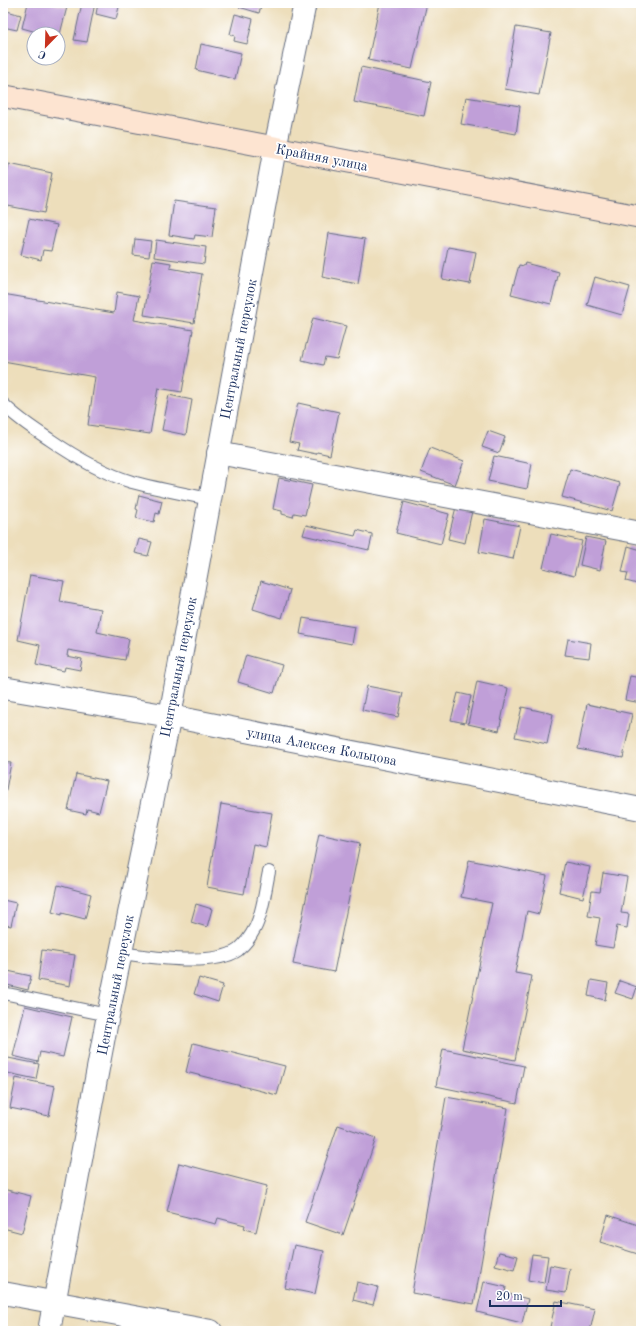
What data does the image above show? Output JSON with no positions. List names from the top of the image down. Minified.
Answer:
{"streets":{"main road":["Крайняя улица"],"street":["Центральный переулок","улица Алексея Кольцова"]},"crossings":[["Крайняя улица","Центральный переулок"],["Центральный переулок","улица Алексея Кольцова"]],"scale_bar":"20 m","north":"bottom left"}
